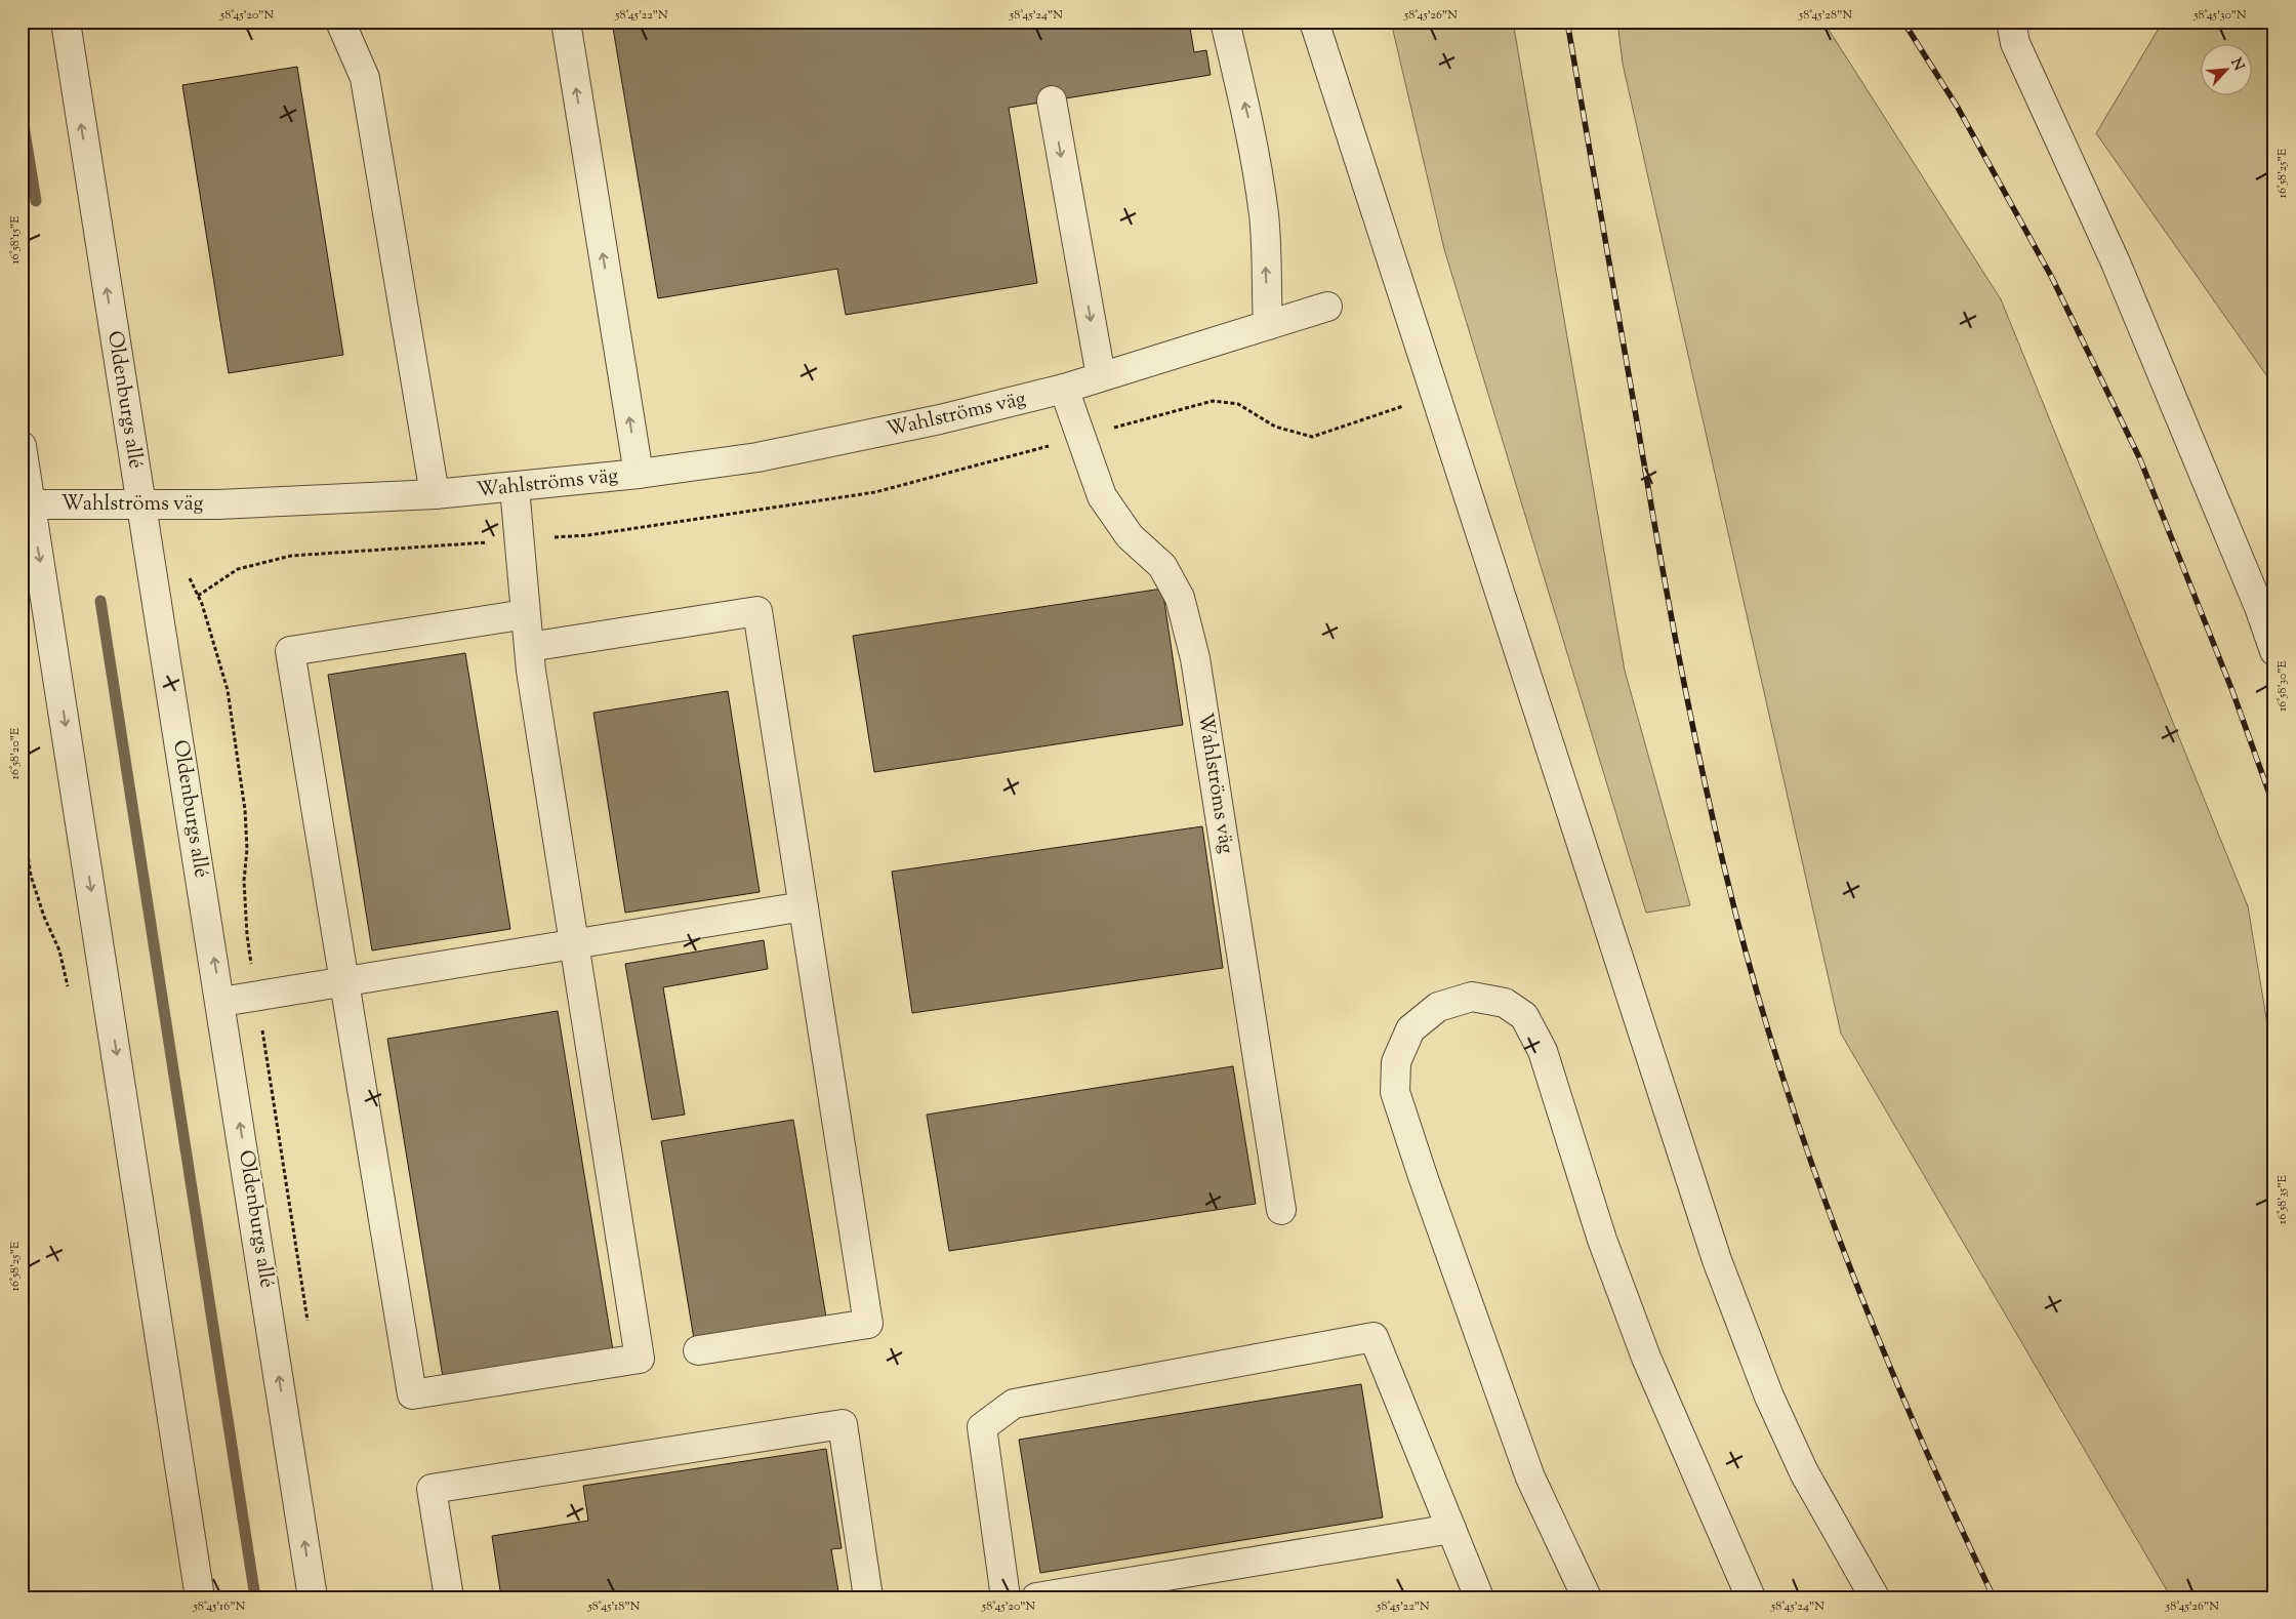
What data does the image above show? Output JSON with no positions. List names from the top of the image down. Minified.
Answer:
{"streets":{"street":["Oldenburgs allé","Wahlströms väg"]},"crossings":[["Oldenburgs allé","Wahlströms väg"]],"north":"top right","coordinates":["58°45'20\"N","58°45'22\"N","58°45'24\"N","58°45'26\"N","58°45'28\"N","58°45'30\"N","16°58'25\"E","16°58'15\"E","16°58'30\"E","16°58'20\"E","16°58'35\"E","58°45'16\"N","58°45'18\"N"]}
